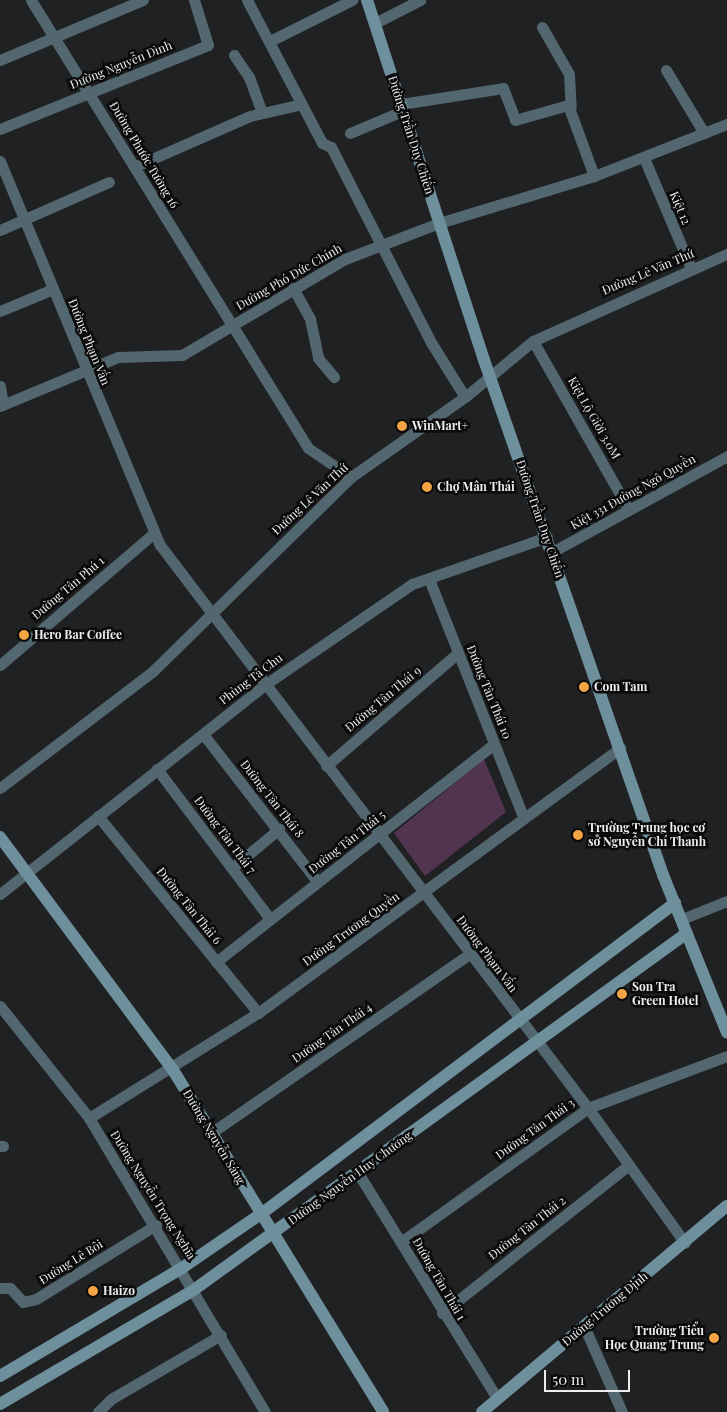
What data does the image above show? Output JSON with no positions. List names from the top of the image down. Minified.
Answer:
{"streets":{"street":["Đường Nguyễn Đình","Đường Trần Duy Chiến","Đường Phước Tường 16","Kiệt 12","Đường Lê Văn Thứ","Đường Phó Đức Chính","Đường Phạm Vấn","Kiệt Lộ Giời 3.0M","Kiệt 331 Đường Ngô Quyền","Đường Tân Phú 1","Phùng Tả Chu","Đường Tân Thái 10","Đường Tân Thái 9","Đường Tân Thái 8","Đường Tân Thái 7","Đường Tân Thái 5","Đường Tân Thái 6","Đường Trương Quyền","Đường Tân Thái 4","Đường Tân Thái 3","Đường Nguyễn Sáng","Đường Nguyễn Huy Chương","Đường Nguyễn Trọng Nghĩa","Đường Tân Thái 2","Đường Lê Bôi","Đường Tân Thái 1","Đường Trương Định"]},"crossings":[["Đường Nguyễn Đình","Đường Phước Tường 16"],["Đường Trần Duy Chiến","Đường Lê Văn Thứ"],["Đường Trần Duy Chiến","Đường Phó Đức Chính"],["Đường Trần Duy Chiến","Kiệt 331 Đường Ngô Quyền"],["Đường Trần Duy Chiến","Phùng Tả Chu"],["Đường Trần Duy Chiến","Đường Trương Quyền"],["Đường Trần Duy Chiến","Đường Nguyễn Huy Chương"],["Đường Phước Tường 16","Đường Lê Văn Thứ"],["Đường Phước Tường 16","Đường Phó Đức Chính"],["Kiệt 12","Đường Lê Văn Thứ"],["Kiệt 12","Đường Phó Đức Chính"],["Đường Lê Văn Thứ","Đường Phạm Vấn"],["Đường Lê Văn Thứ","Kiệt Lộ Giời 3.0M"],["Đường Phó Đức Chính","Đường Phạm Vấn"],["Đường Phạm Vấn","Đường Tân Phú 1"],["Đường Phạm Vấn","Phùng Tả Chu"],["Đường Phạm Vấn","Đường Tân Thái 9"],["Đường Phạm Vấn","Đường Tân Thái 5"],["Đường Phạm Vấn","Đường Trương Quyền"],["Đường Phạm Vấn","Đường Tân Thái 4"],["Đường Phạm Vấn","Đường Tân Thái 3"],["Đường Phạm Vấn","Đường Nguyễn Huy Chương"],["Đường Phạm Vấn","Đường Tân Thái 2"],["Đường Phạm Vấn","Đường Trương Định"],["Kiệt Lộ Giời 3.0M","Kiệt 331 Đường Ngô Quyền"],["Phùng Tả Chu","Đường Tân Thái 10"],["Phùng Tả Chu","Đường Tân Thái 8"],["Phùng Tả Chu","Đường Tân Thái 7"],["Phùng Tả Chu","Đường Tân Thái 6"],["Phùng Tả Chu","Đường Nguyễn Sáng"],["Đường Tân Thái 10","Đường Tân Thái 9"],["Đường Tân Thái 10","Đường Tân Thái 5"],["Đường Tân Thái 10","Đường Trương Quyền"],["Đường Tân Thái 8","Đường Tân Thái 5"],["Đường Tân Thái 7","Đường Tân Thái 5"],["Đường Tân Thái 5","Đường Tân Thái 6"],["Đường Tân Thái 6","Đường Trương Quyền"],["Đường Trương Quyền","Đường Nguyễn Sáng"],["Đường Trương Quyền","Đường Nguyễn Trọng Nghĩa"],["Đường Tân Thái 4","Đường Nguyễn Sáng"],["Đường Tân Thái 3","Đường Tân Thái 1"],["Đường Nguyễn Sáng","Đường Nguyễn Huy Chương"],["Đường Nguyễn Huy Chương","Đường Nguyễn Trọng Nghĩa"],["Đường Nguyễn Huy Chương","Đường Tân Thái 1"],["Đường Nguyễn Trọng Nghĩa","Đường Lê Bôi"],["Đường Tân Thái 2","Đường Tân Thái 1"],["Đường Tân Thái 1","Đường Trương Định"]],"places":["WinMart+","Chợ Mân Thái","Hero Bar Coffee","Com Tam","Trường Trung học cơ sở Nguyễn Chí Thanh","Son Tra Green Hotel","Haizo","Trường Tiểu Học Quang Trung"],"scale_bar":"50 m"}
